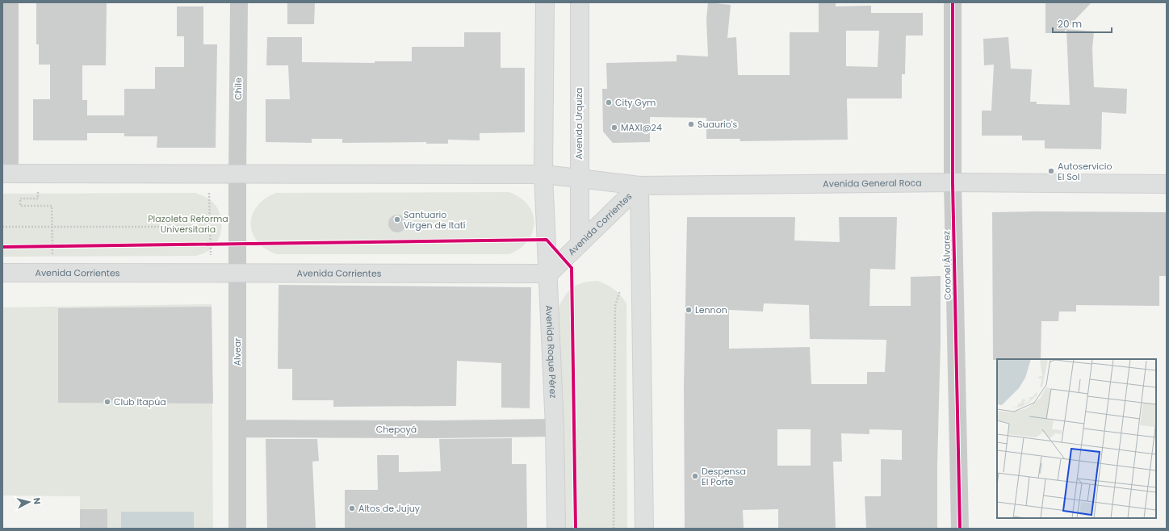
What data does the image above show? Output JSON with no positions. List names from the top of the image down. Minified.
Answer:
{"streets":{"main road":["Avenida Urquiza","Avenida General Roca","Avenida Corrientes","Avenida Roque Pérez"],"street":["Chile","Coronel Álvarez","Alvear","Chepoyá"]},"crossings":[["Chile","Alvear"],["Avenida Urquiza","Avenida General Roca"],["Avenida Urquiza","Avenida Corrientes"],["Avenida General Roca","Avenida Corrientes"],["Avenida General Roca","Coronel Álvarez"],["Avenida General Roca","Avenida Roque Pérez"],["Avenida Corrientes","Alvear"],["Avenida Corrientes","Avenida Roque Pérez"],["Alvear","Chepoyá"],["Avenida Roque Pérez","Chepoyá"]],"parks":["Plazoleta Reforma Universitaria"],"places":["City Gym","Suaurio's","MAXI@24","Autoservicio El Sol","Santuario Virgen de Itatí","Lennon","Club Itapúa","Despensa El Porte","Altos de Jujuy"],"scale_bar":"20 m","north":"right"}
